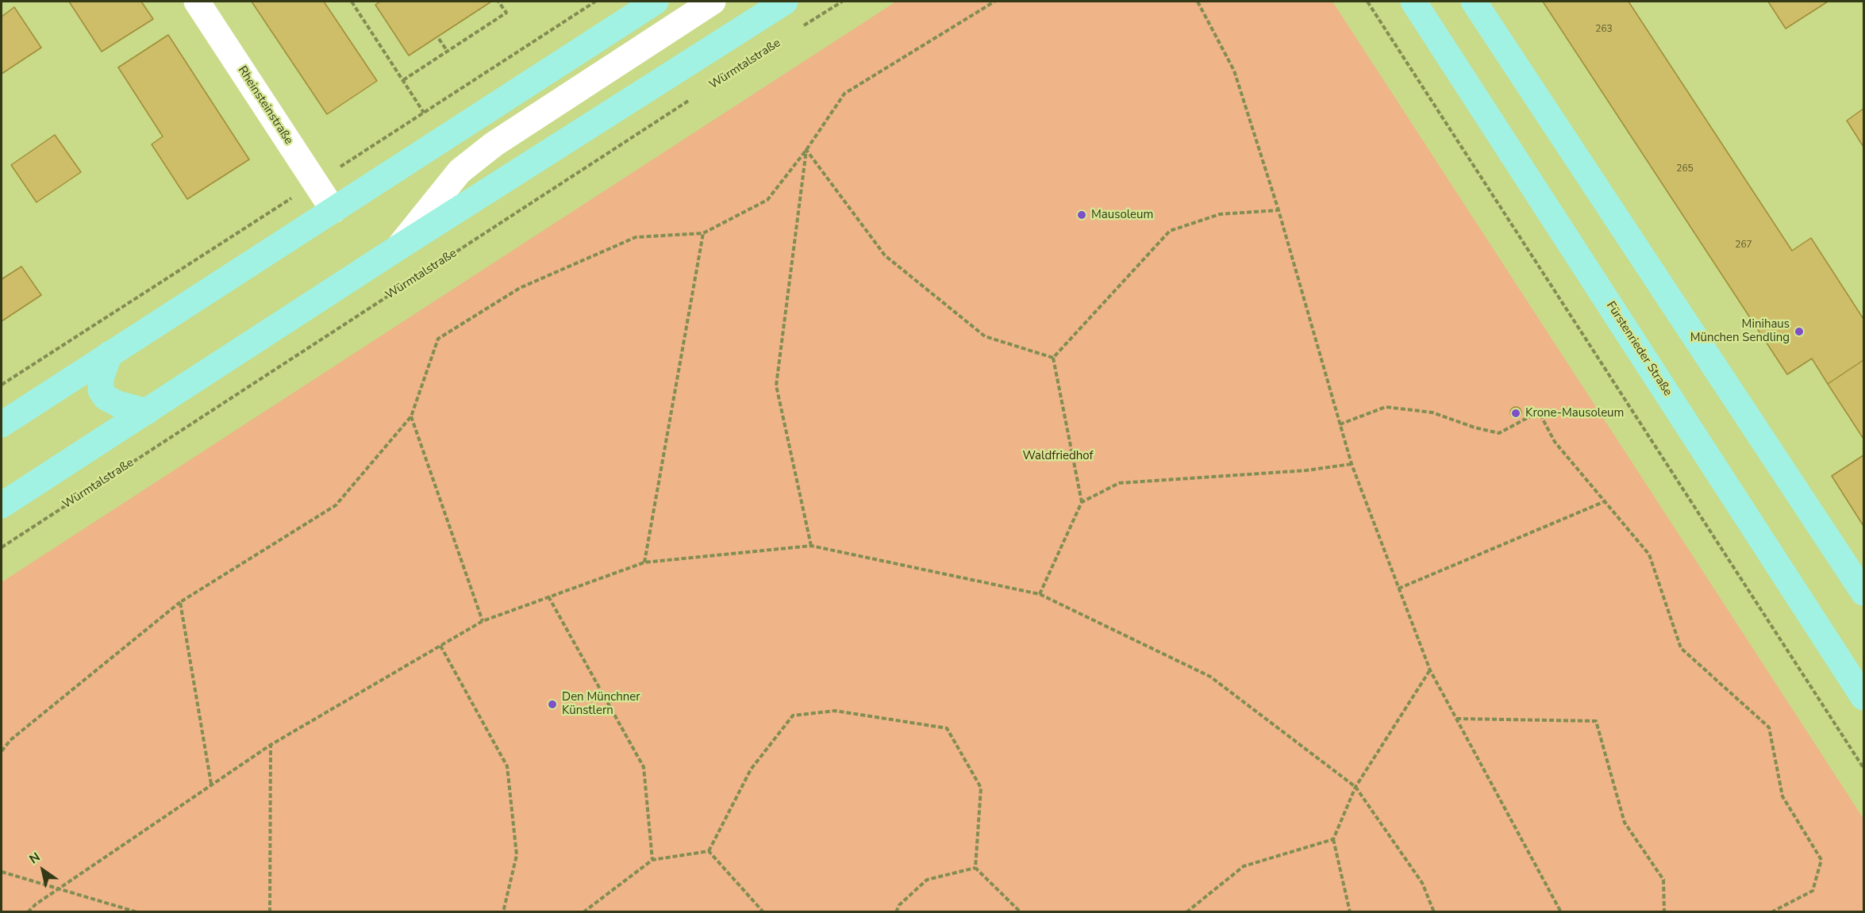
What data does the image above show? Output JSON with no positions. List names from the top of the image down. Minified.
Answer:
{"streets":{"main road":["Fürstenrieder Straße"],"street":["Rheinsteinstraße"],"path":["Würmtalstraße"]},"parks":["Waldfriedhof"],"places":["Mausoleum","Minihaus München Sendling","Krone-Mausoleum","Den Münchner Künstlern"],"house_numbers":["263","265","267"],"north":"top left"}
